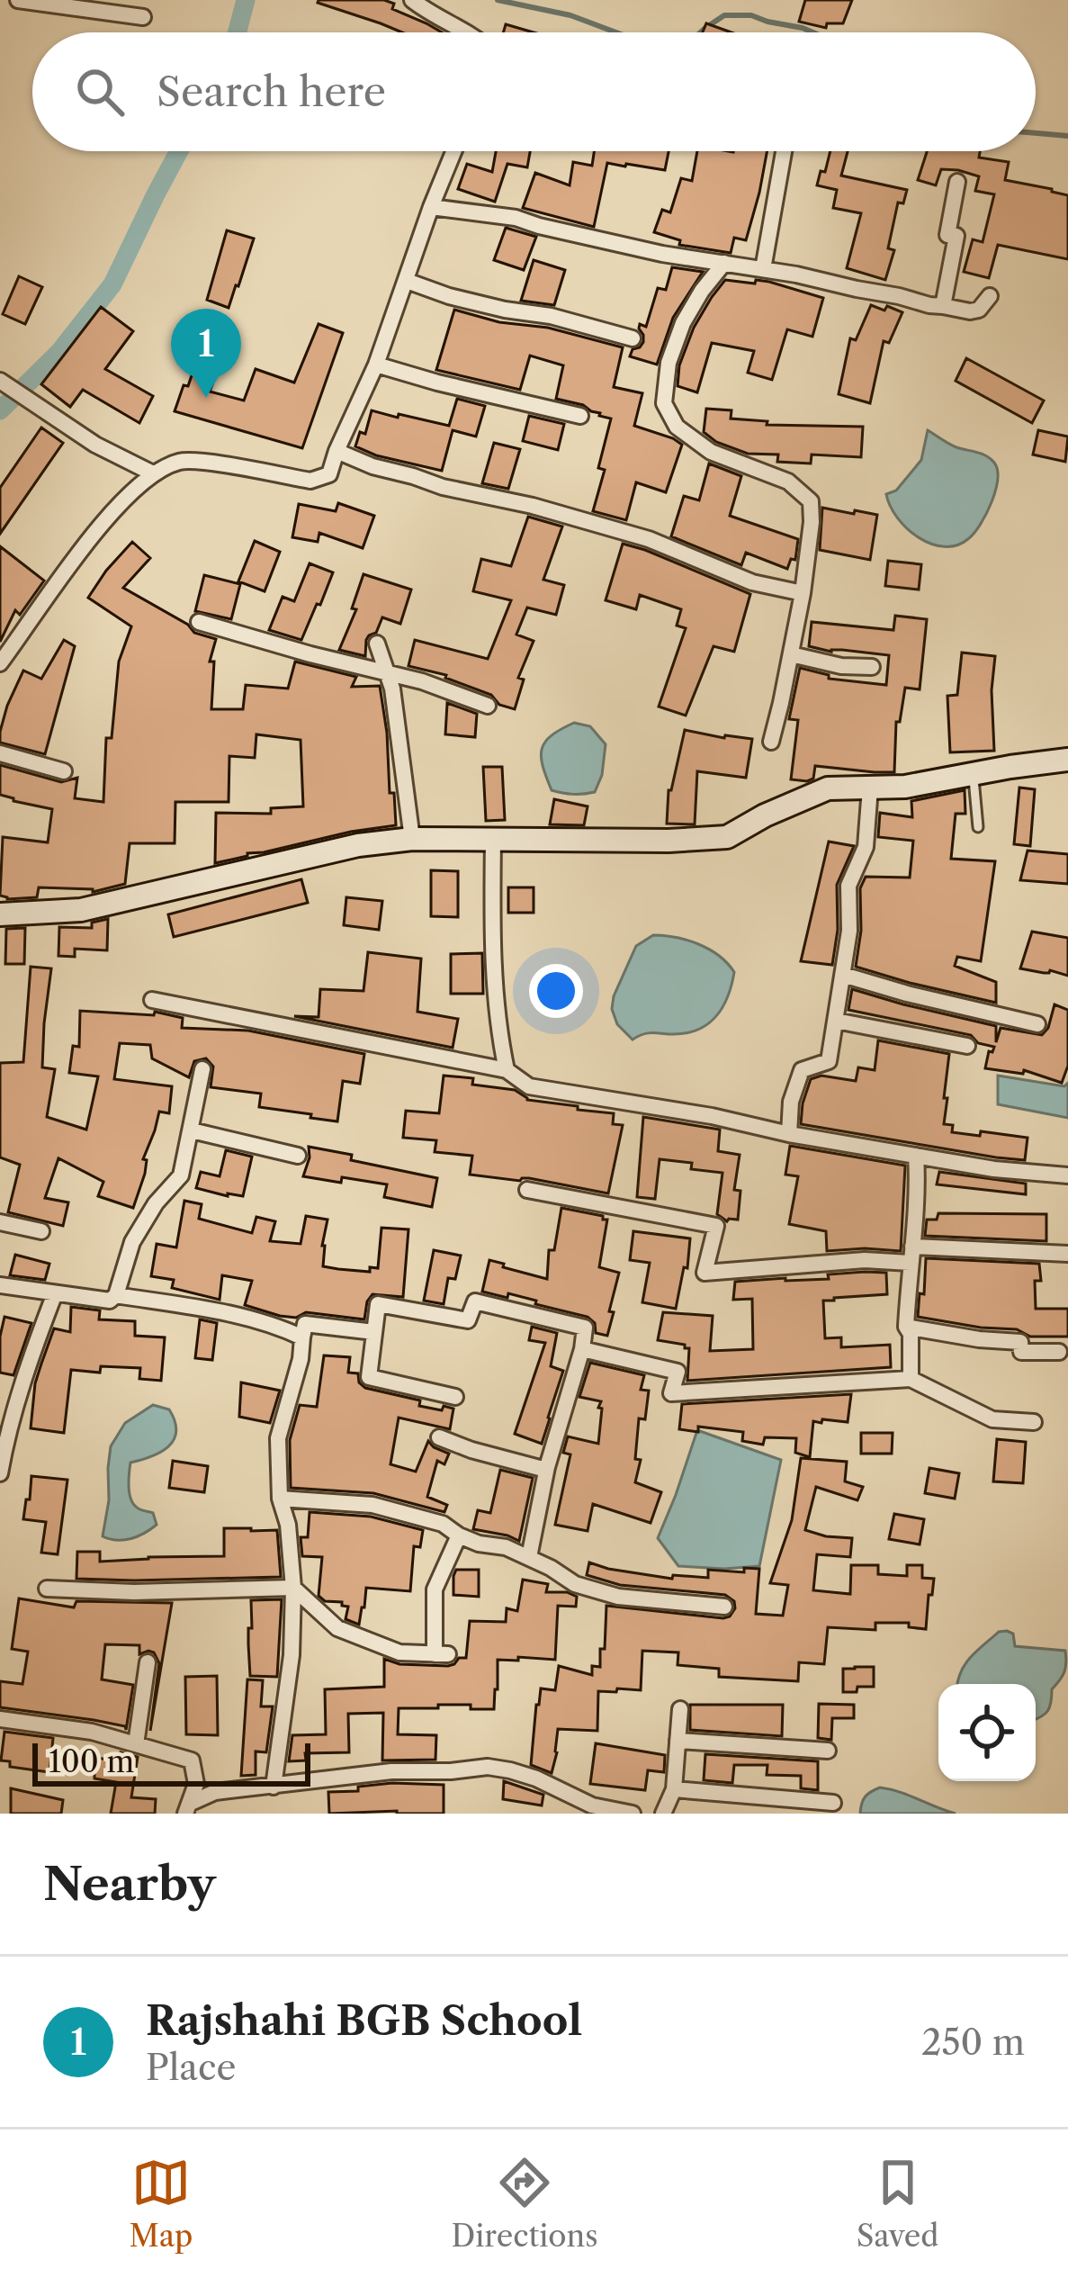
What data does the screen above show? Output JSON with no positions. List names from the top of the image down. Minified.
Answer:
{"scale_bar":"100 m","page":{"search":"Search here","pins":"1","scale":"100 m","heading":"Nearby","list":[{"mark":"1","name":"Rajshahi BGB School","note":"Place","value":"250 m"}],"nav":["Map","Directions","Saved"]}}
